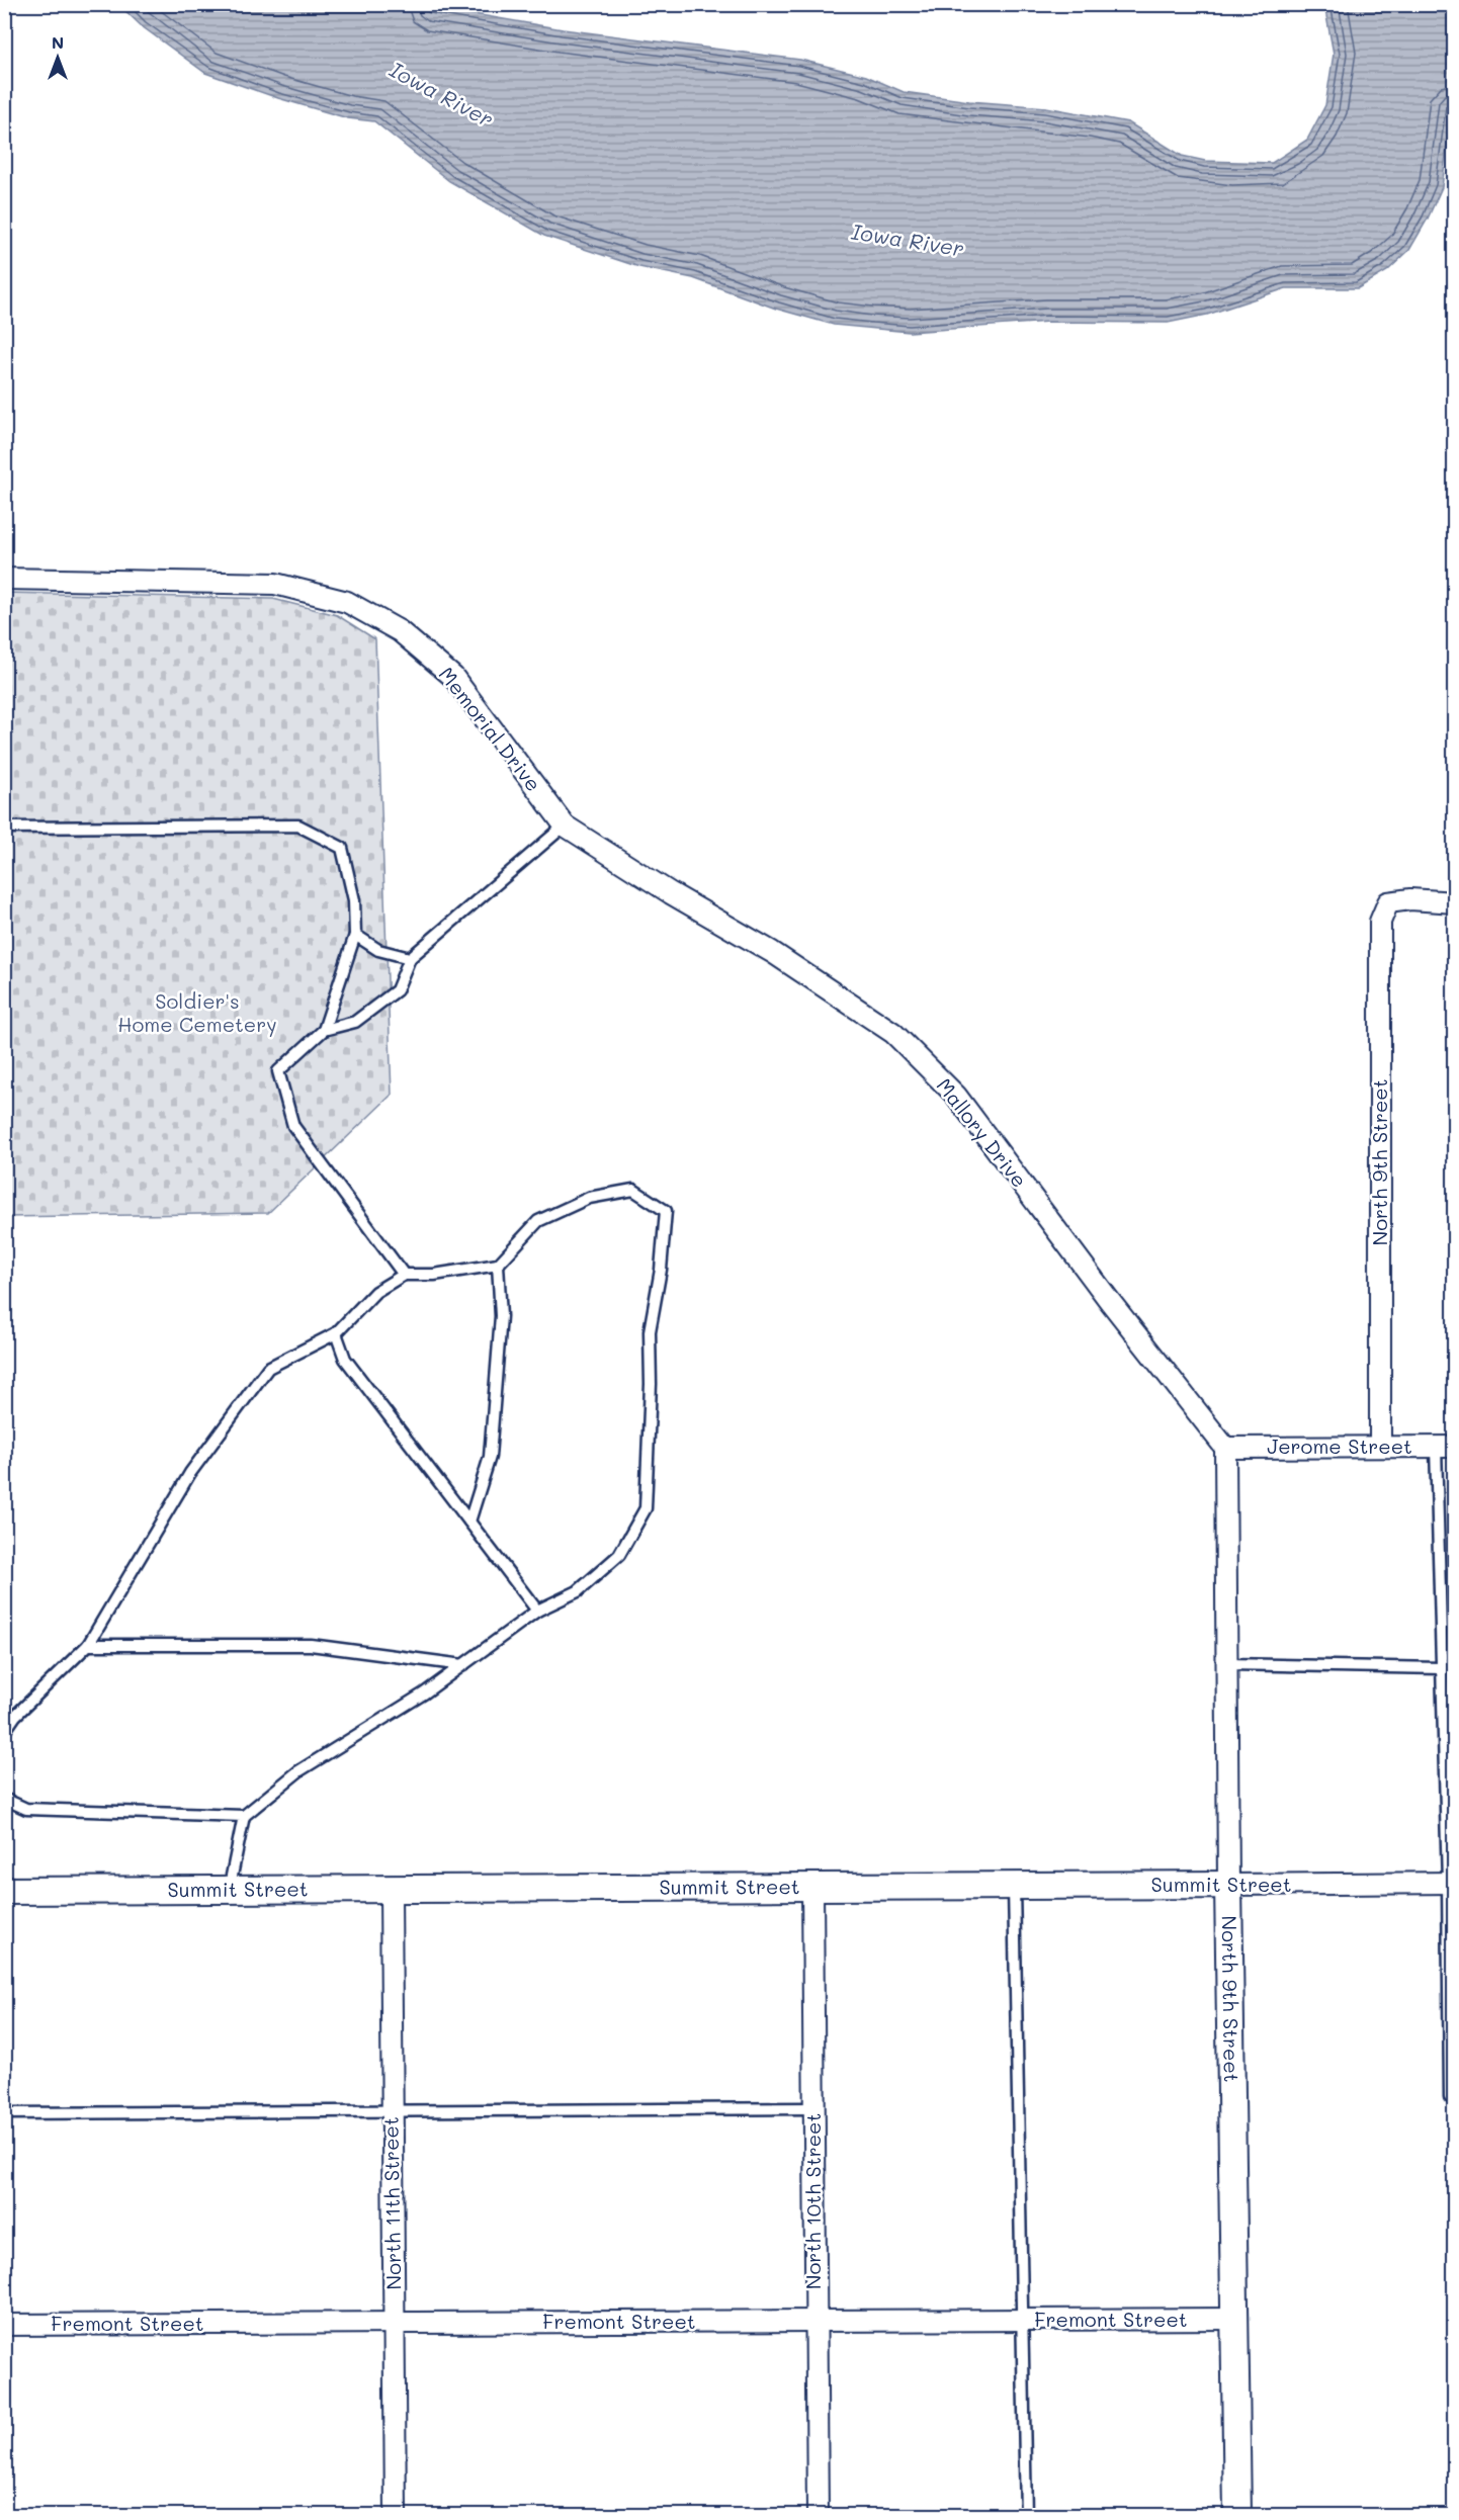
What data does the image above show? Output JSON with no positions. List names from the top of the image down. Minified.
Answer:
{"streets":{"street":["Memorial Drive","Mallory Drive","North 9th Street","Jerome Street","Summit Street","North 10th Street","North 11th Street","Fremont Street"]},"crossings":[["Memorial Drive","Mallory Drive"],["Mallory Drive","North 9th Street"],["Mallory Drive","Jerome Street"],["North 9th Street","Jerome Street"],["North 9th Street","Summit Street"],["North 9th Street","Fremont Street"],["Summit Street","North 10th Street"],["Summit Street","North 11th Street"],["North 10th Street","Fremont Street"],["North 11th Street","Fremont Street"]],"water":["Iowa River"],"parks":["Soldier's Home Cemetery"],"north":"top"}
